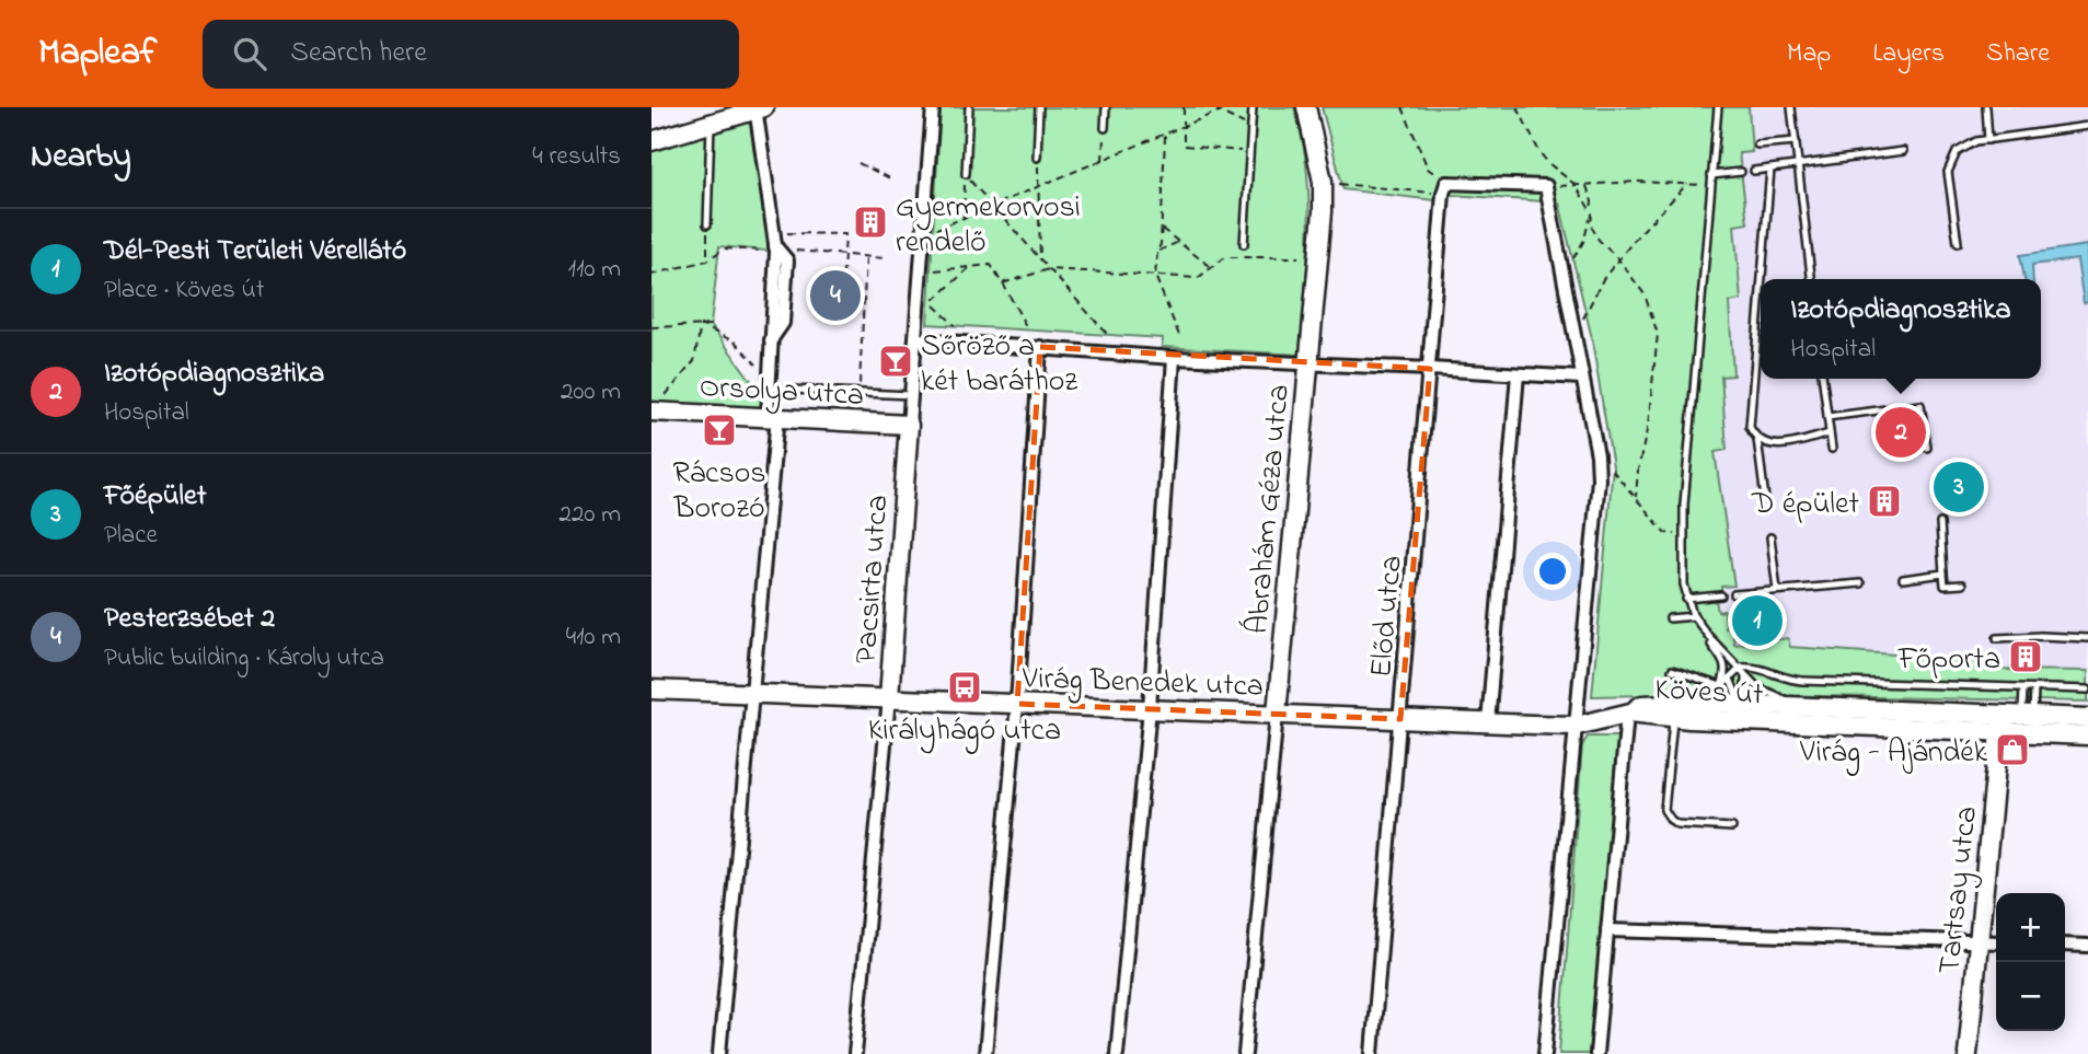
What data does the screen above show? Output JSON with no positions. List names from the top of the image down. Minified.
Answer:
{"streets":{"street":["Orsolya utca","Ábrahám Géza utca","Pacsirta utca","Előd utca","Virág Benedek utca","Köves út","Tartsay utca"]},"crossings":[["Orsolya utca","Pacsirta utca"],["Ábrahám Géza utca","Virág Benedek utca"],["Pacsirta utca","Virág Benedek utca"],["Előd utca","Virág Benedek utca"],["Virág Benedek utca","Köves út"],["Köves út","Tartsay utca"]],"places":{"building":["Gyermekorvosi rendelő","D épület","Főporta"],"bar":["Sőröző a két baráthoz","Rácsos Borozó"],"bus stop":["Királyhágó utca"],"shop":["Virág - Ajándék"]},"page":{"header":"Mapleaf","search":"Search here","nav":["Map","Layers","Share"],"heading":["Nearby","4 results"],"list":[{"mark":"1","name":"Dél-Pesti Területi Vérellátó","note":"Place · Köves út","value":"110 m"},{"mark":"2","name":"Izotópdiagnosztika","note":"Hospital","value":"200 m"},{"mark":"3","name":"Főépület","note":"Place","value":"220 m"},{"mark":"4","name":"Pesterzsébet 2","note":"Public building · Károly utca","value":"410 m"}],"pins":["4","2","3","1"],"popup":["Izotópdiagnosztika","Hospital"],"map_buttons":["+","−"]}}
